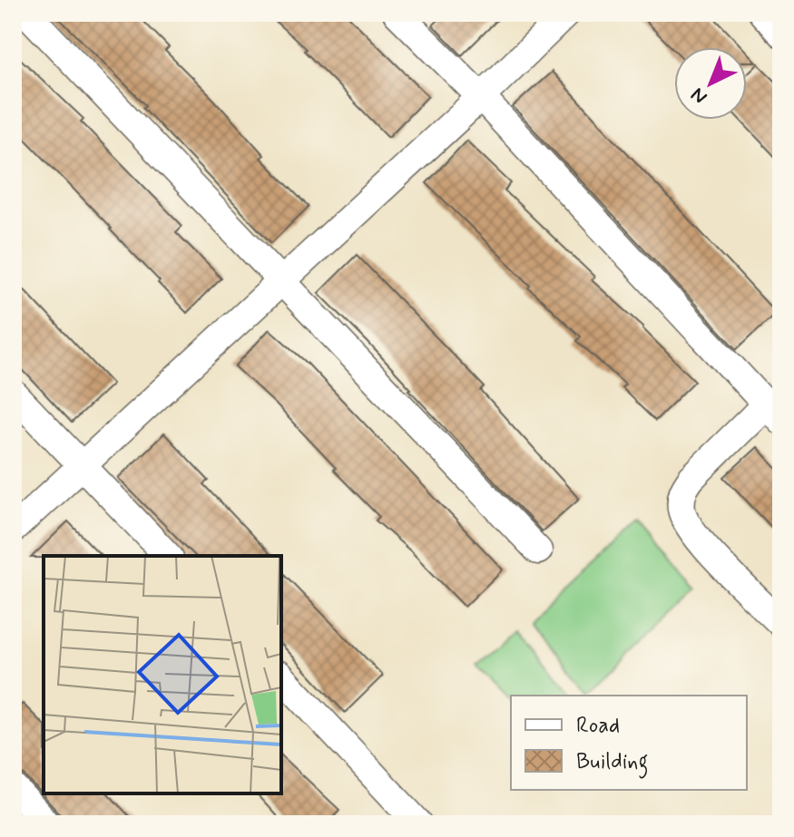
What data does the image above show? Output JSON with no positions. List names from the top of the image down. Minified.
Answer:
{"legend":["Road","Building"],"north":"bottom left"}
